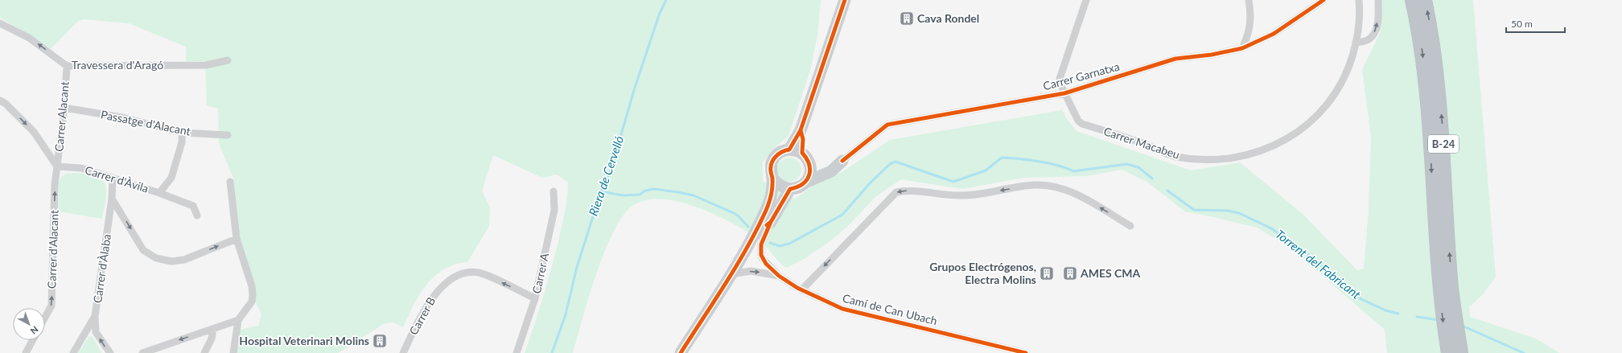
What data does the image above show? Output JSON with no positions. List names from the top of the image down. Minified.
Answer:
{"streets":{"highway":["B-24"],"street":["Travessera d'Aragó","Carrer Garnatxa","Carrer Alacant","Passatge d'Alacant","Carrer Macabeu","Carrer d'Àvila","Carrer d'Alacant","Carrer d'Àlaba","Carrer A","Camí de Can Ubach","Carrer B"]},"crossings":[["Travessera d'Aragó","Carrer Alacant"],["Carrer Garnatxa","Carrer Macabeu"],["Carrer Alacant","Passatge d'Alacant"],["Carrer Alacant","Carrer d'Àvila"],["Carrer Alacant","Carrer d'Alacant"],["Carrer d'Àvila","Carrer d'Alacant"],["Carrer d'Àvila","Carrer d'Àlaba"],["Carrer A","Carrer B"]],"one_way":["Carrer d'Alacant"],"water":["Riera de Cervelló","Torrent del Fabricant"],"places":{"building":["Cava Rondel","Grupos Electrógenos, Electra Molins","AMES CMA","Hospital Veterinari Molins"]},"scale_bar":"50 m","north":"bottom right"}
